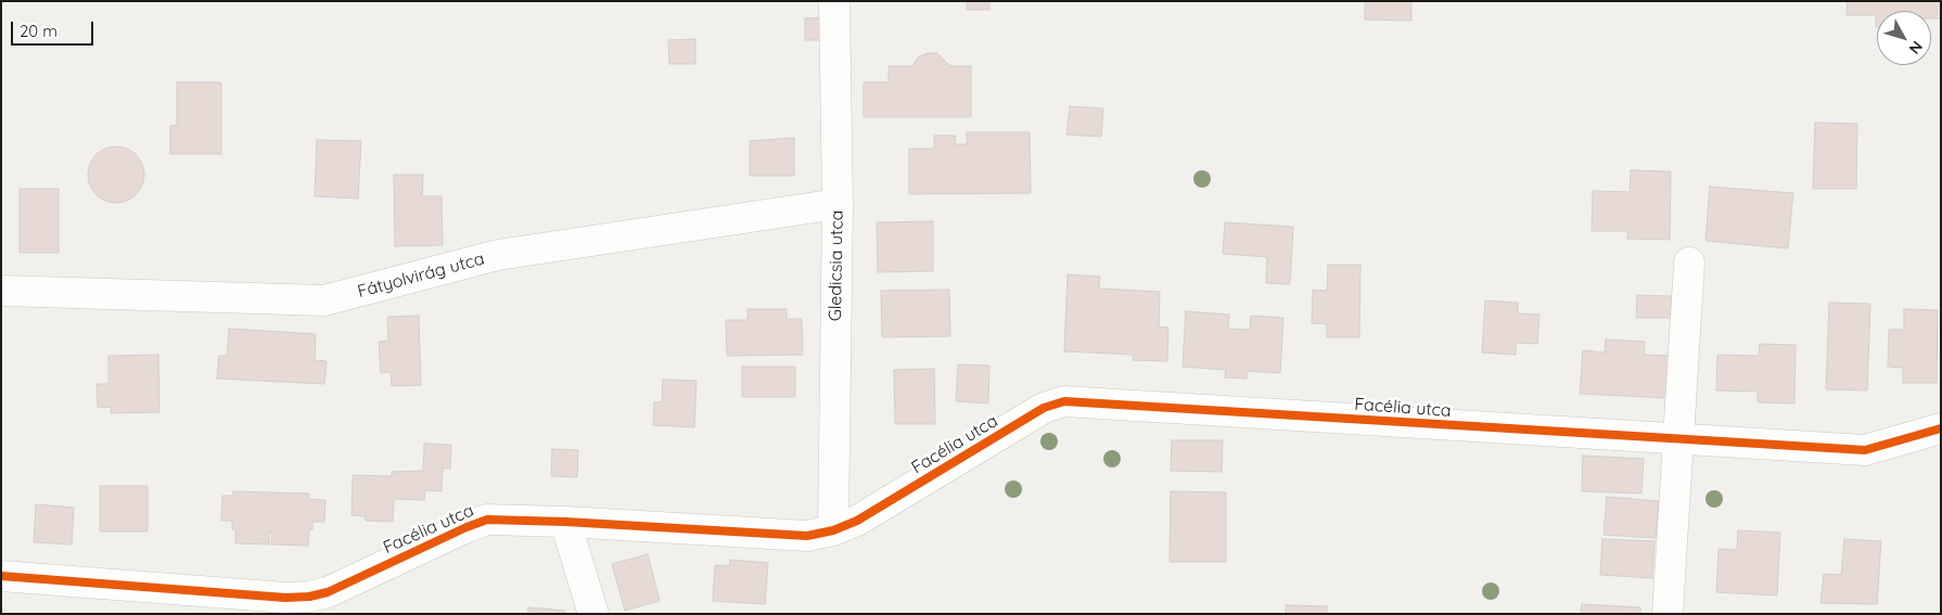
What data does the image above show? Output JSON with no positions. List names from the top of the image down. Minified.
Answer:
{"streets":{"street":["Gledicsia utca","Fátyolvirág utca","Facélia utca"]},"crossings":[["Gledicsia utca","Fátyolvirág utca"],["Gledicsia utca","Facélia utca"]],"scale_bar":"20 m","north":"bottom right"}
